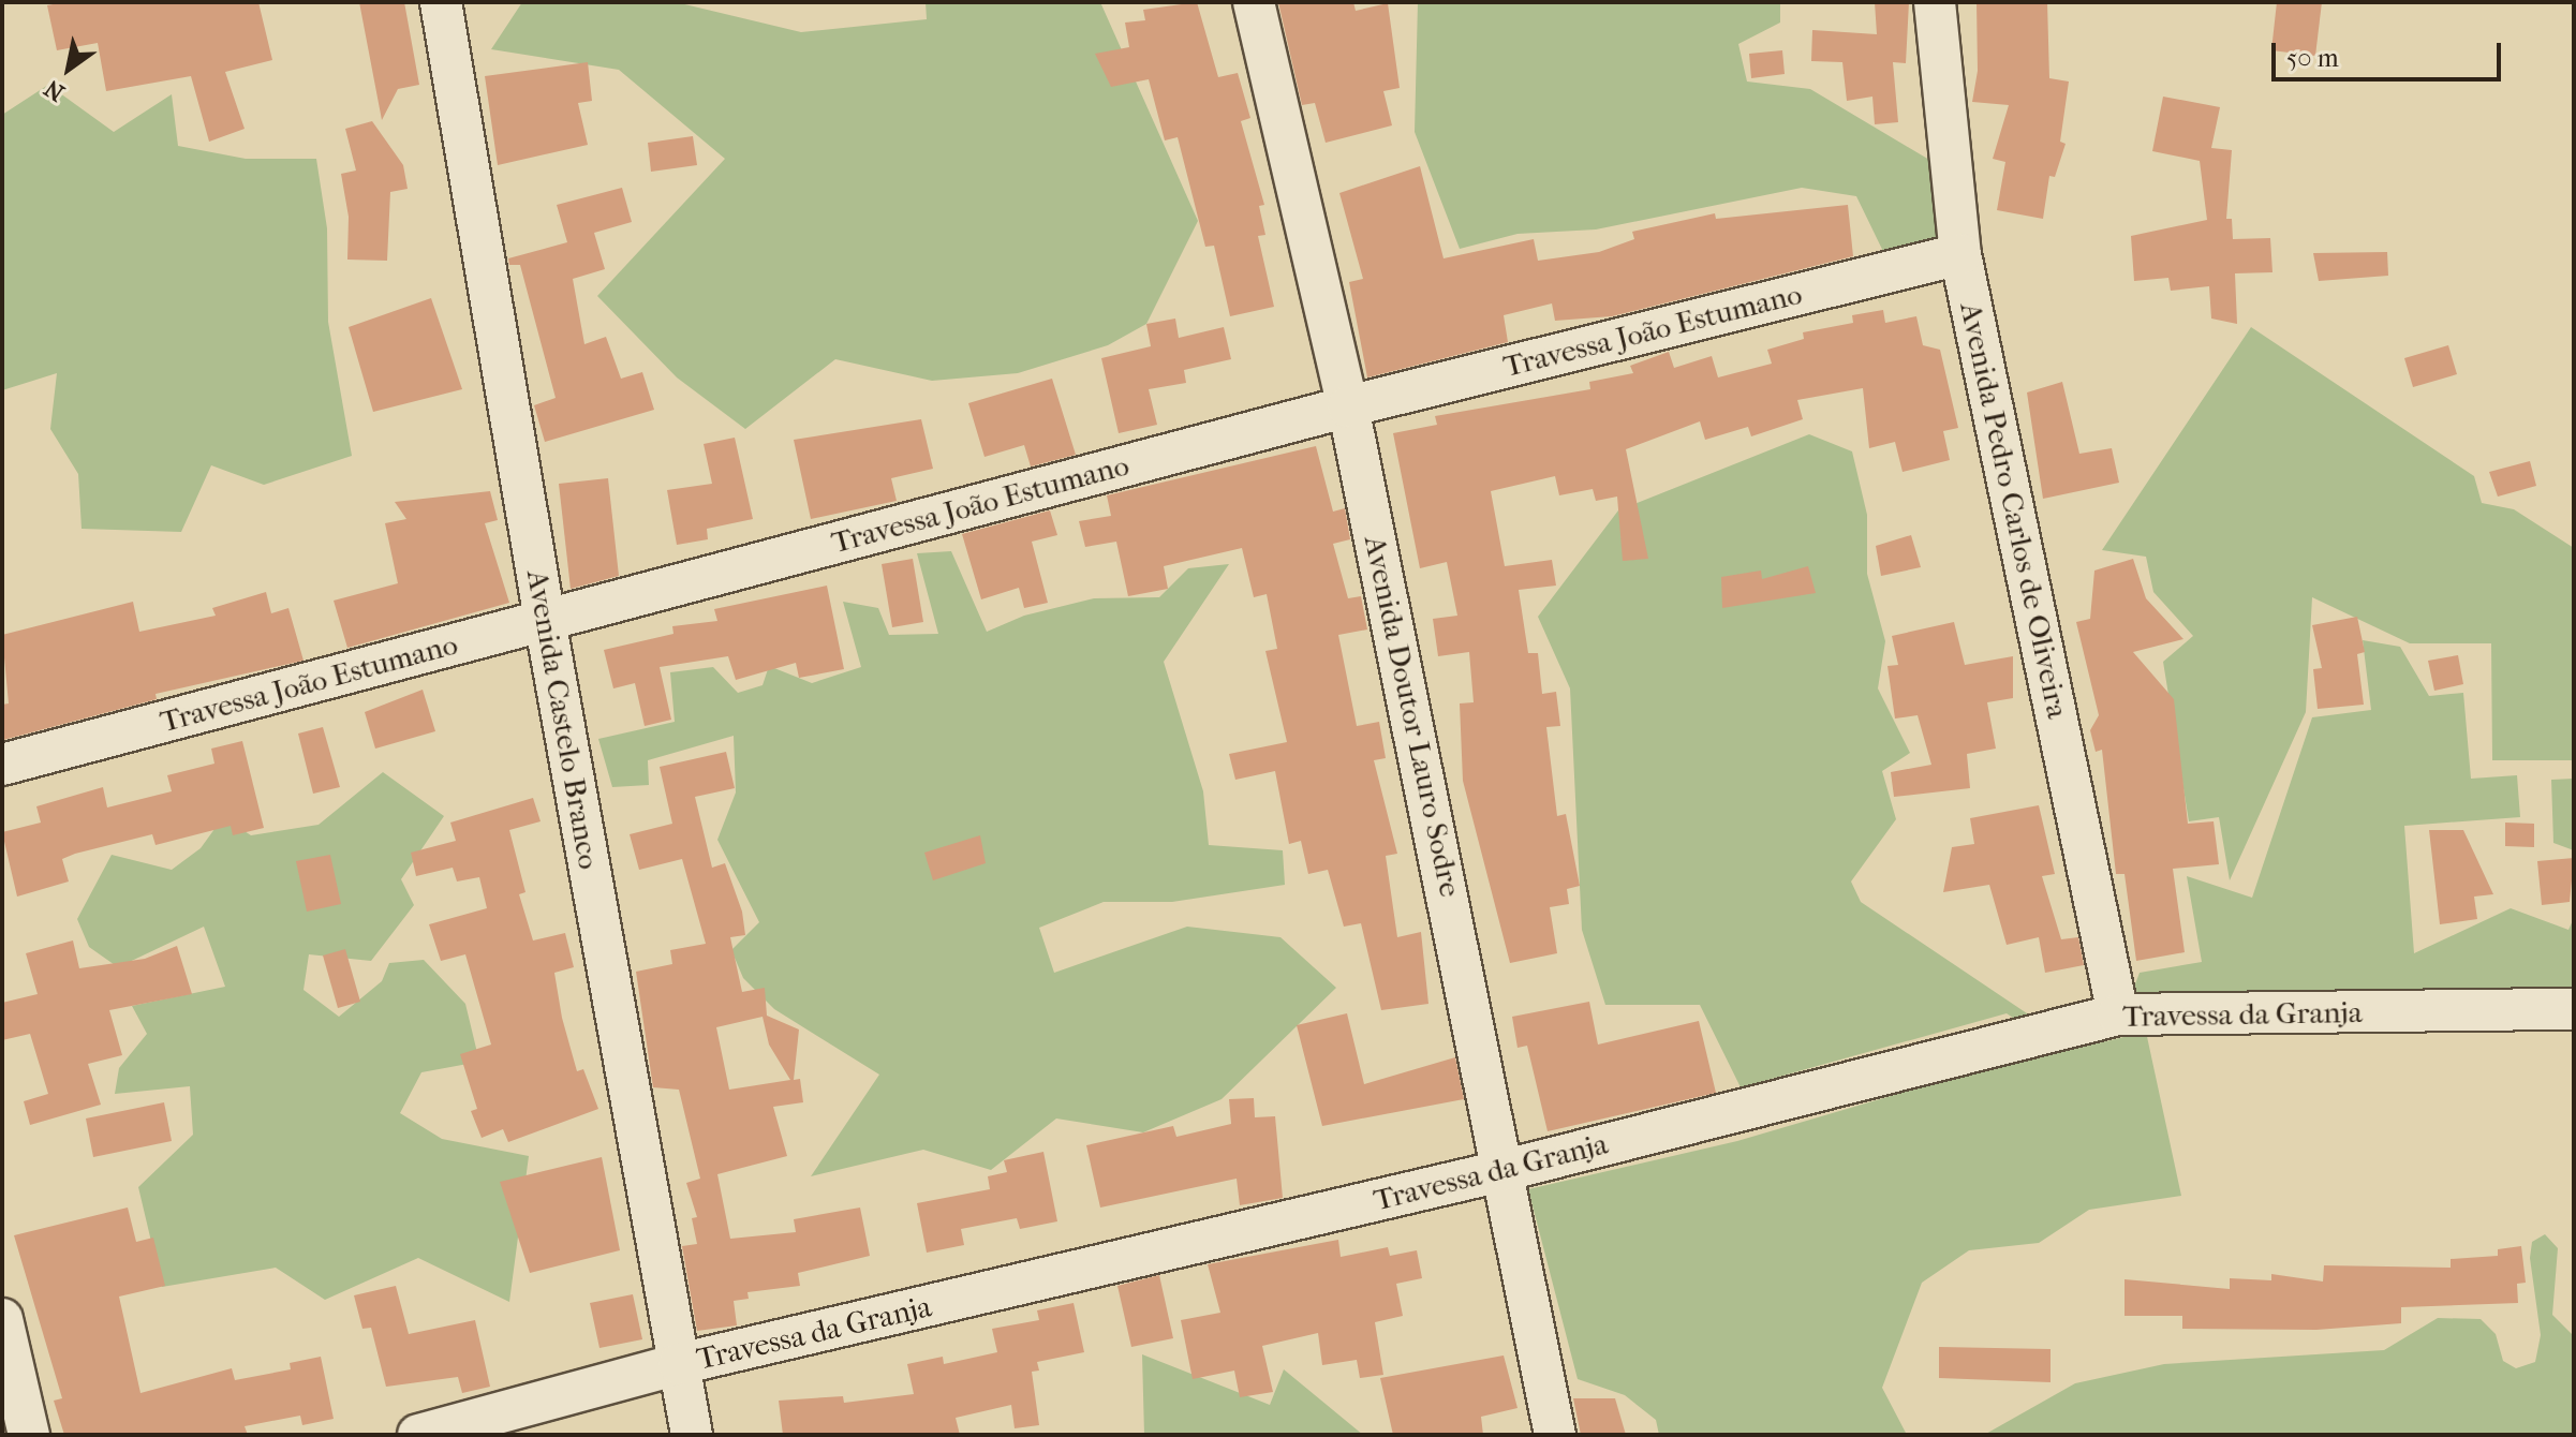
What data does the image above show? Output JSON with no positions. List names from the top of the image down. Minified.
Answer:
{"streets":{"street":["Travessa João Estumano","Avenida Pedro Carlos de Oliveira","Avenida Doutor Lauro Sodre","Avenida Castelo Branco","Travessa da Granja"]},"crossings":[["Travessa João Estumano","Avenida Pedro Carlos de Oliveira"],["Travessa João Estumano","Avenida Doutor Lauro Sodre"],["Travessa João Estumano","Avenida Castelo Branco"],["Avenida Pedro Carlos de Oliveira","Travessa da Granja"],["Avenida Doutor Lauro Sodre","Travessa da Granja"],["Avenida Castelo Branco","Travessa da Granja"]],"scale_bar":"50 m","north":"bottom left"}
